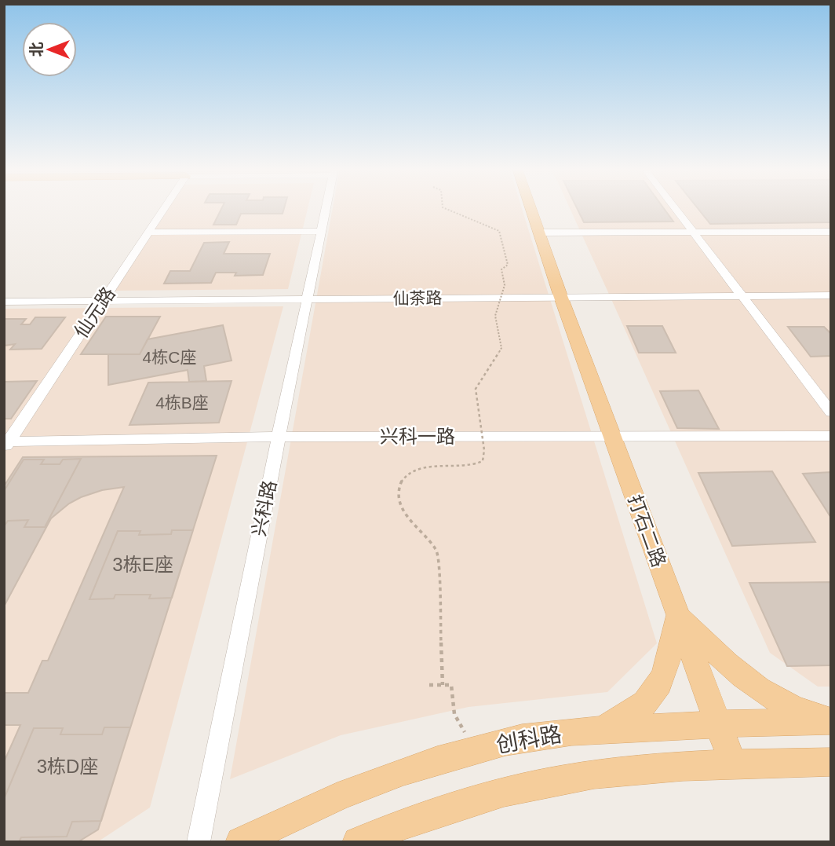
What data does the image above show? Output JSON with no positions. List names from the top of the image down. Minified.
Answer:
{"streets":{"main road":["打石二路","创科路"],"street":["仙茶路","仙元路","兴科一路","兴科路"]},"crossings":[["仙茶路","仙元路"],["仙茶路","兴科路"],["仙茶路","打石二路"],["仙元路","兴科一路"],["兴科一路","兴科路"],["兴科一路","打石二路"],["打石二路","创科路"]],"house_numbers":["4栋C座","4栋B座","3栋E座","3栋D座"],"north":"left"}
